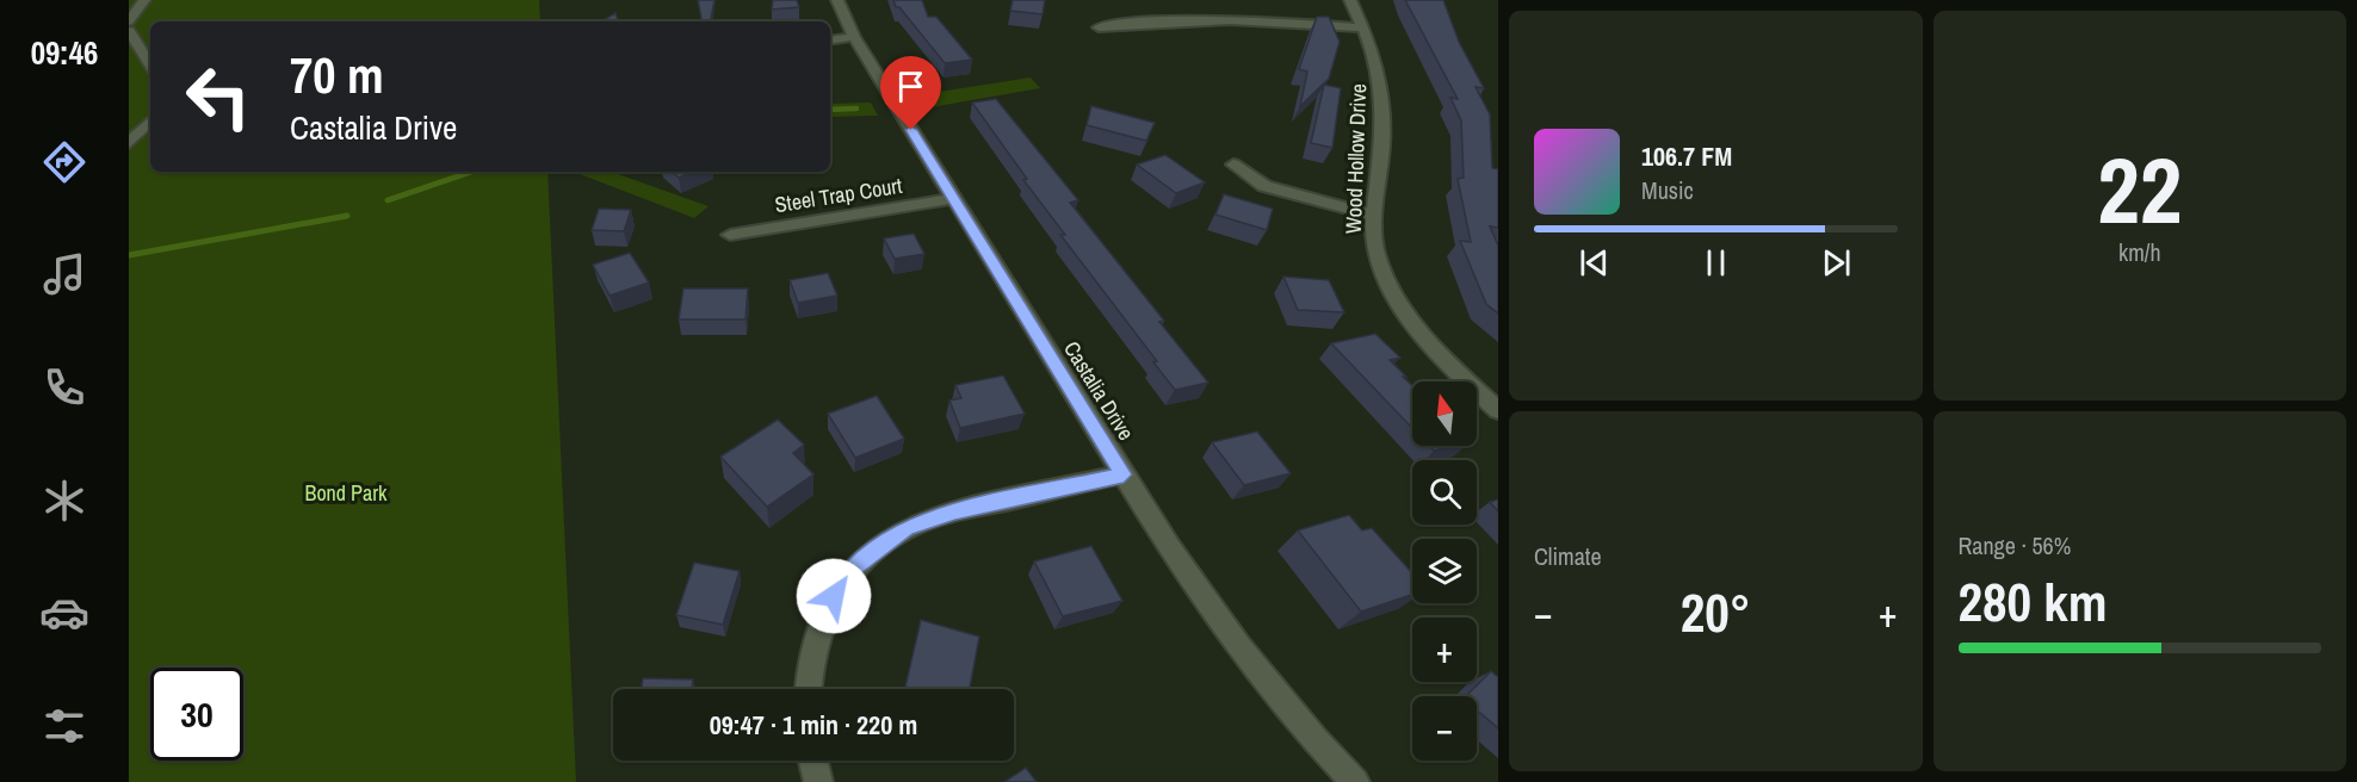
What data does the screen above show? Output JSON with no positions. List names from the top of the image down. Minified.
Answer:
{"streets":{"street":["Wood Hollow Drive","Steel Trap Court","Castalia Drive"]},"crossings":[["Steel Trap Court","Castalia Drive"]],"parks":["Bond Park"],"north":"top","page":{"tabs":"09:46","tile":[["22","km/h"],"Climate",["Range · 56%","280 km"]],"turn":["70 m","Castalia Drive"],"song":["106.7 FM","Music"],"map_buttons":["+","−"],"heat":["−","20°","+"],"limit":"30","trip":"09:47 · 1 min · 220 m"}}
